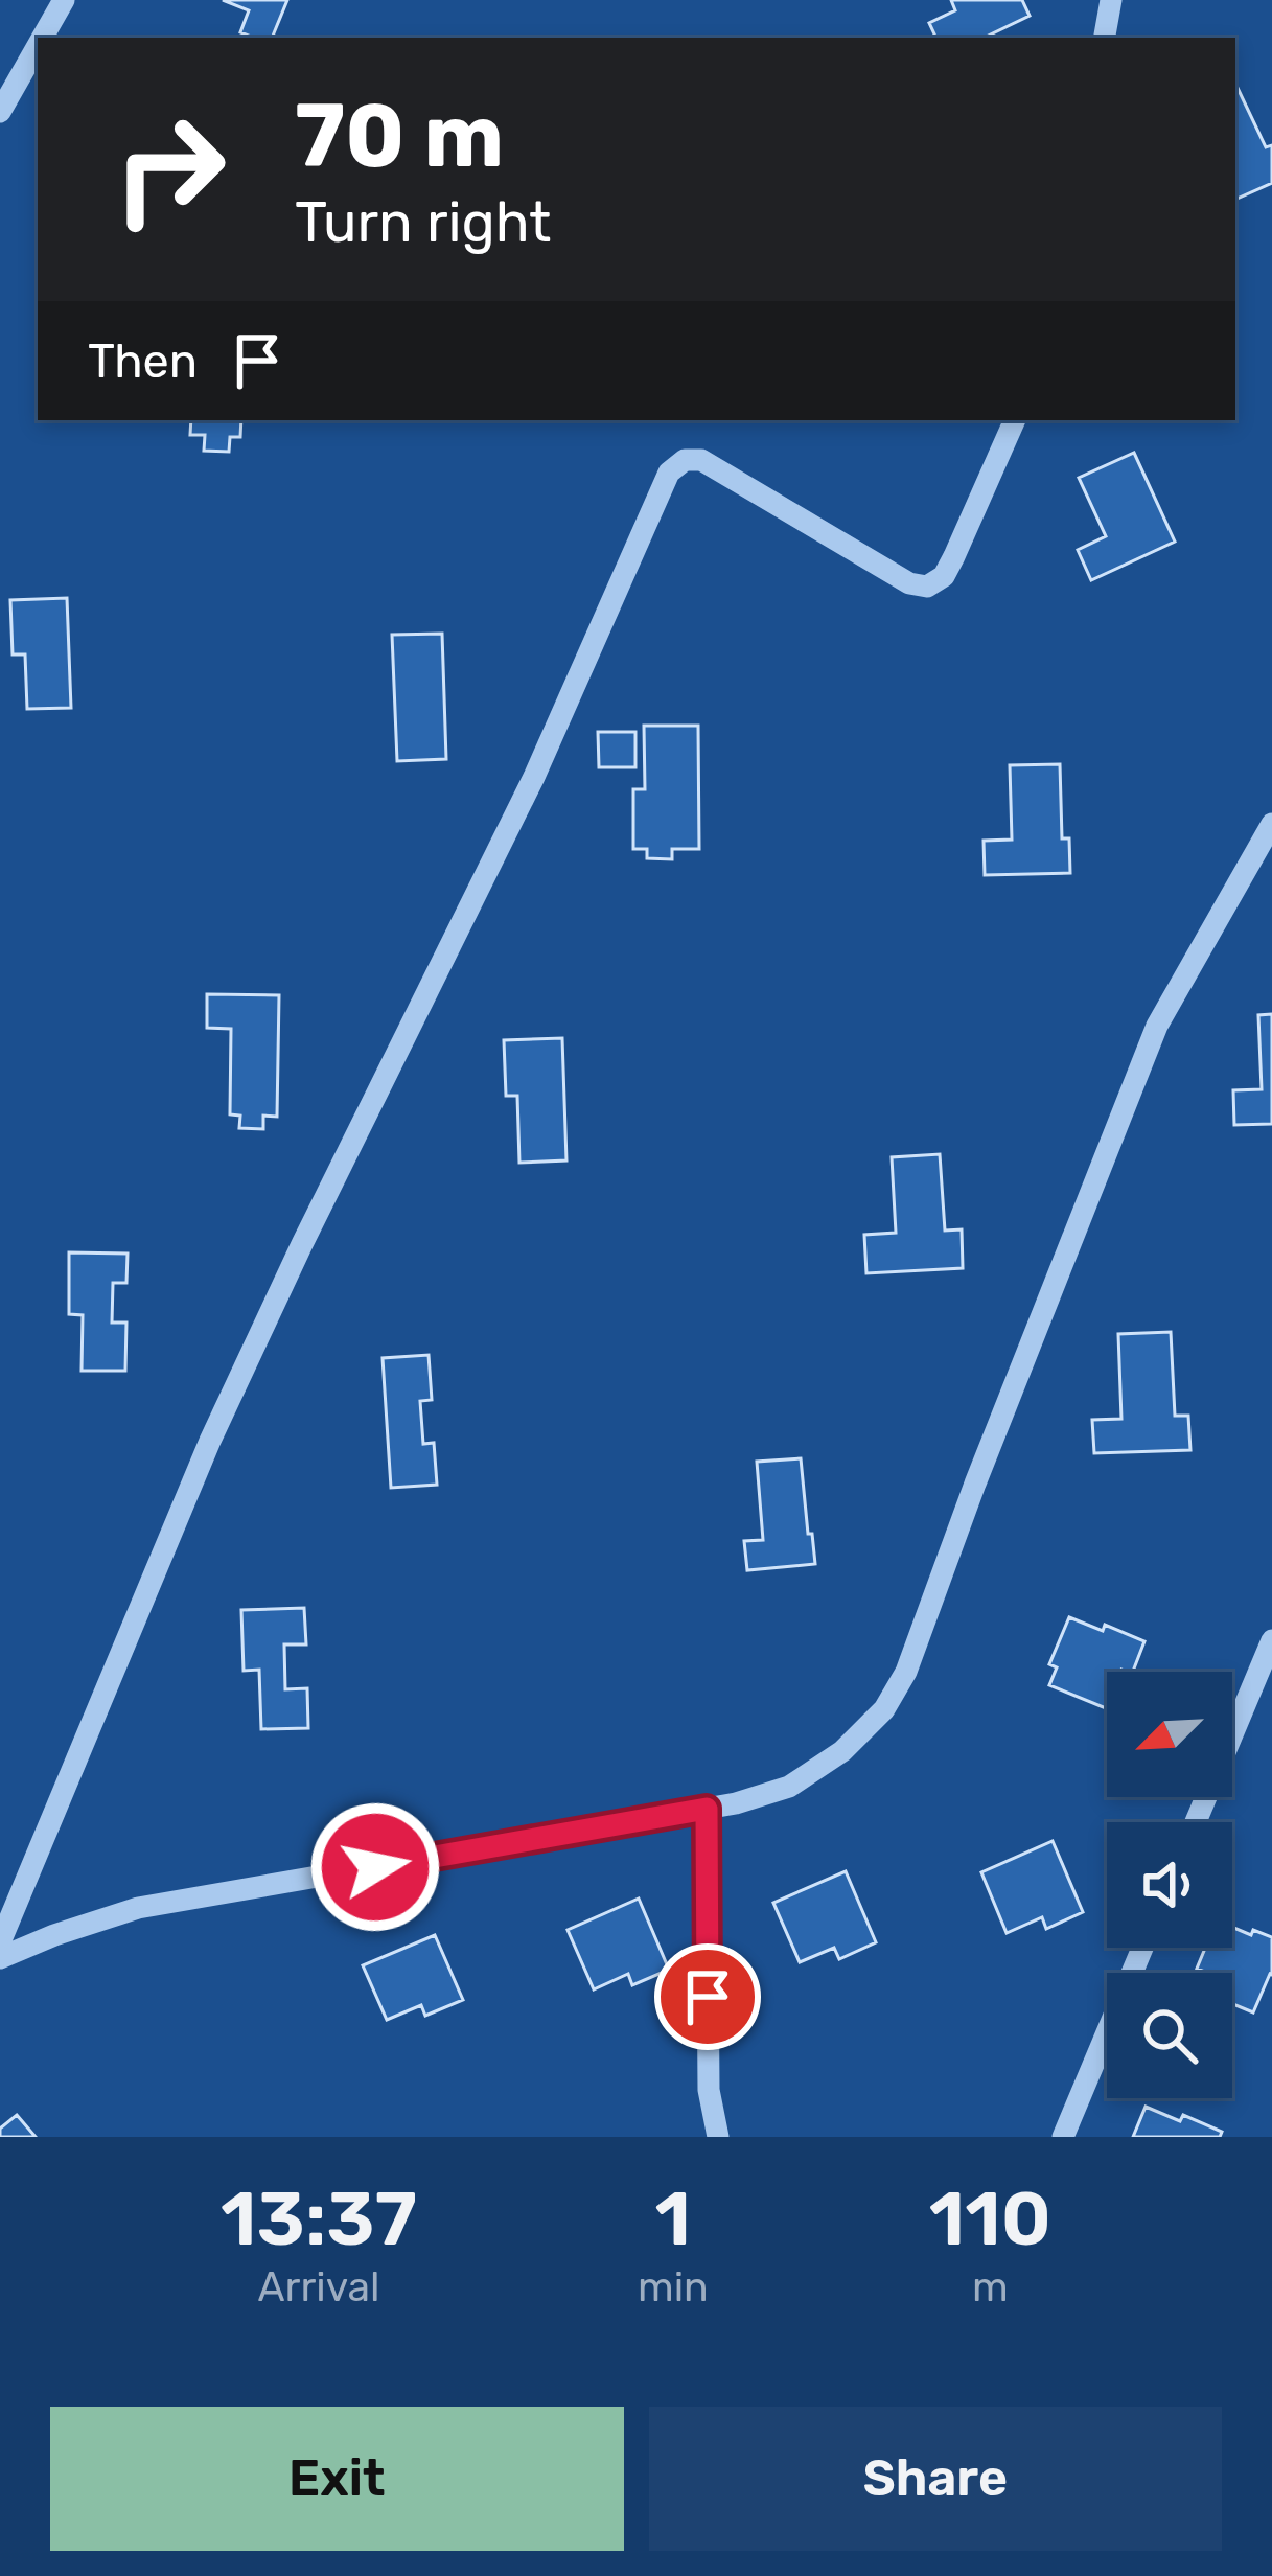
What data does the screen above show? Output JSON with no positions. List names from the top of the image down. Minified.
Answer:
{"north":"bottom left","page":{"turn":["70 m","Turn right"],"then":"Then","eta":["13:37","Arrival","1","min","110","m"],"buttons":["Exit","Share"]}}
